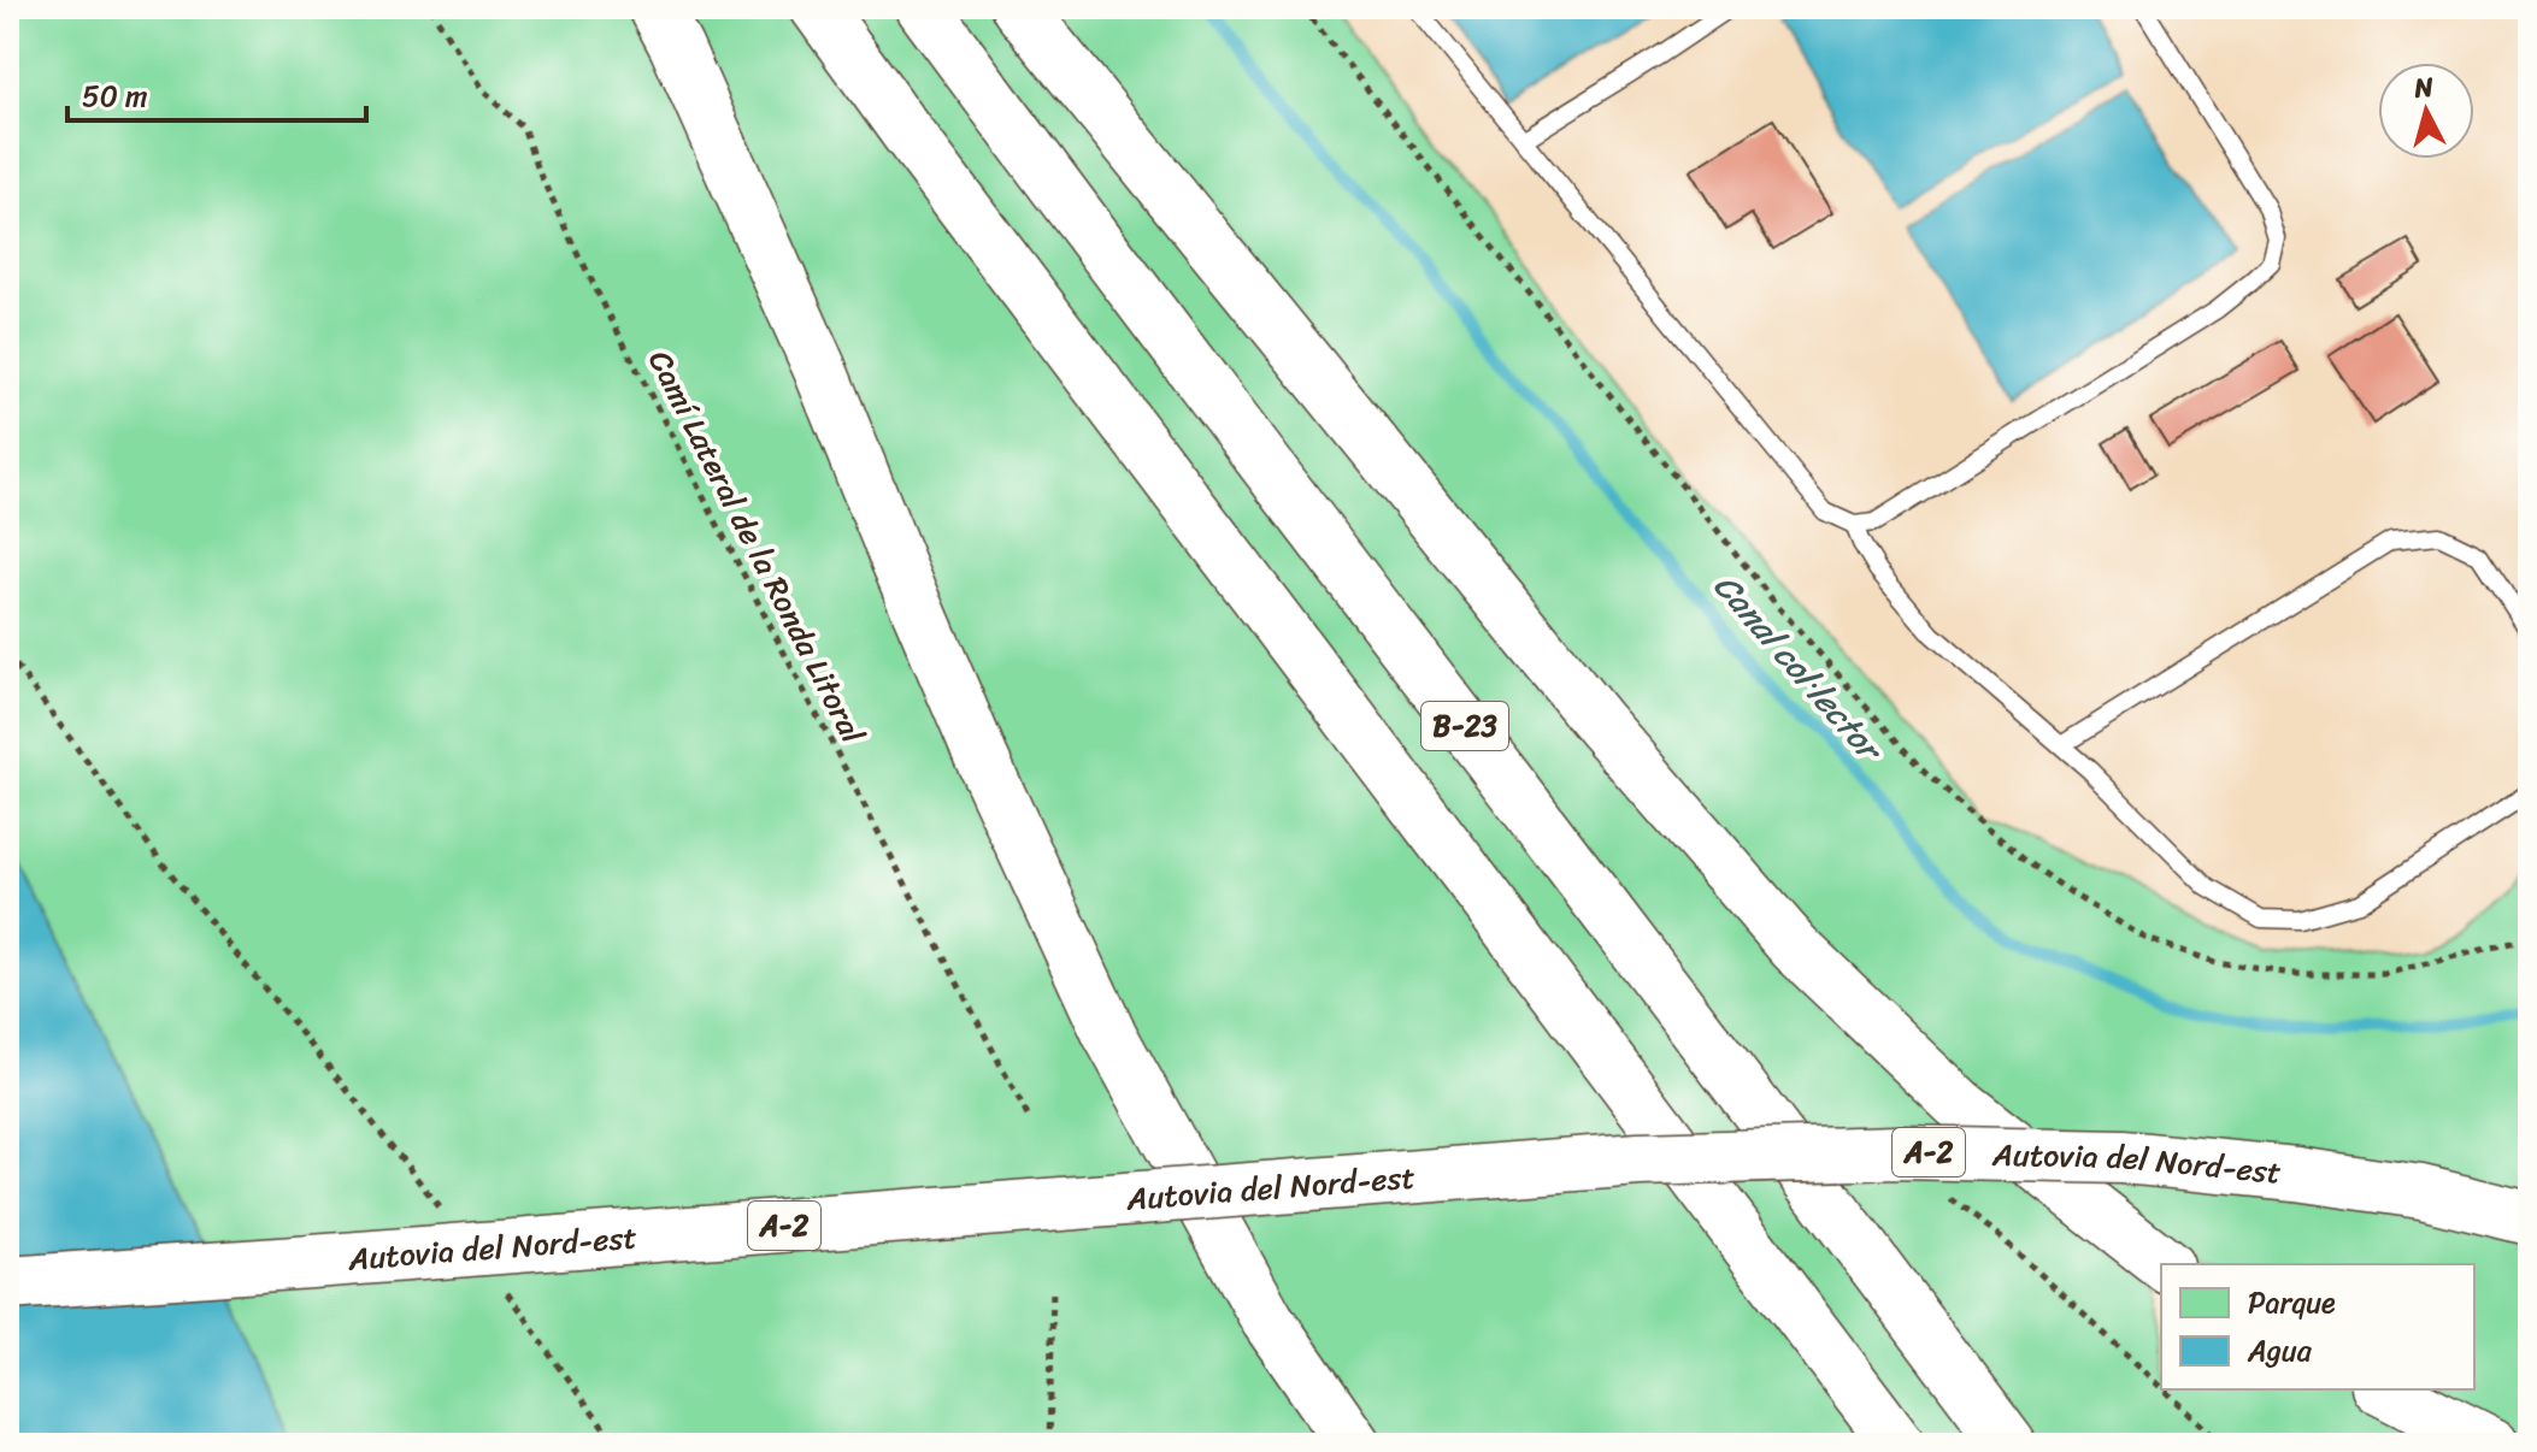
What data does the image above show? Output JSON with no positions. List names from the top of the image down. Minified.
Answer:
{"streets":{"highway":["B-23","A-2","Autovia del Nord-est"],"path":["Camí Lateral de la Ronda Litoral"]},"water":["Canal col·lector"],"legend":["Parque","Agua"],"scale_bar":"50 m","north":"top"}
